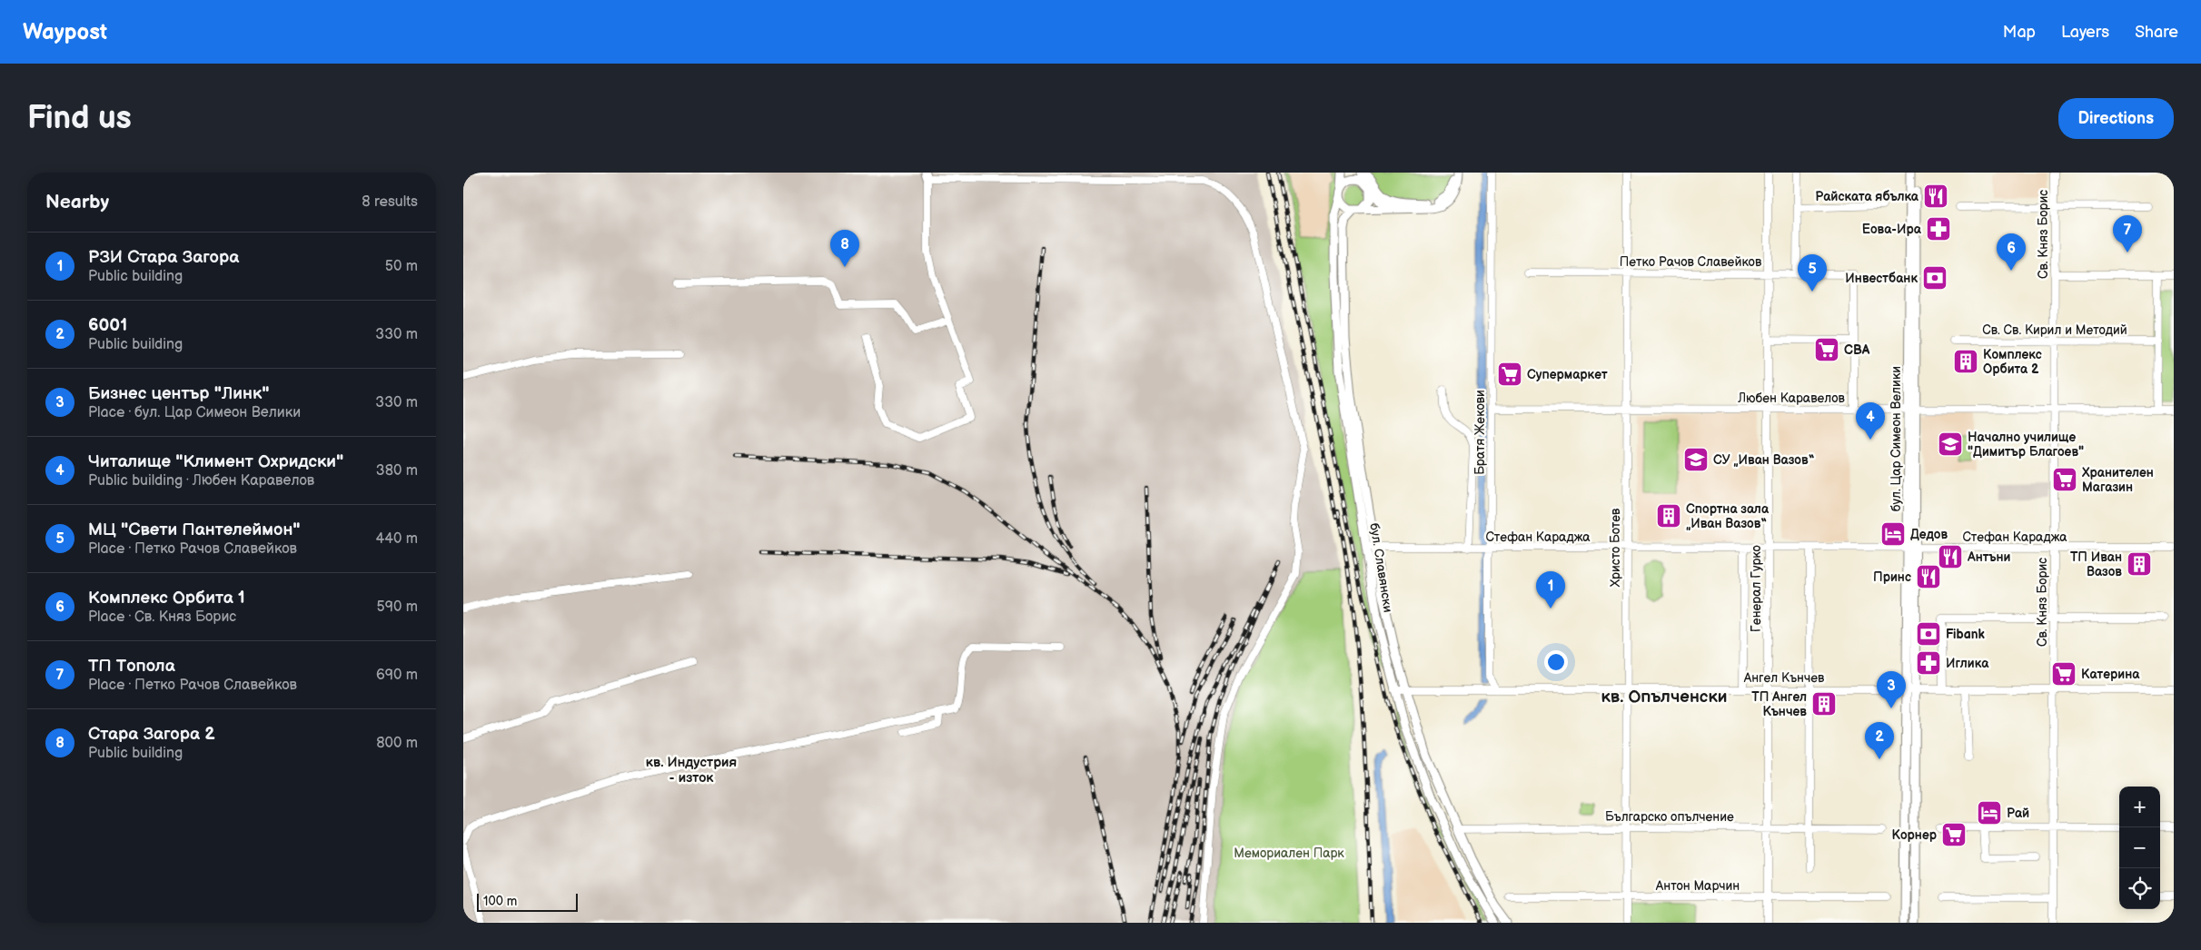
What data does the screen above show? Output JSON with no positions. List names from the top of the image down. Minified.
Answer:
{"streets":{"main road":["бул. Цар Симеон Велики","бул. Славянски"],"street":["Св. Княз Борис","Петко Рачов Славейков","Св. Св. Кирил и Методий","Любен Каравелов","Братя Жекови","Стефан Караджа","Христо Ботев","Генерал Гурко","Ангел Кънчев","Българско опълчение","Антон Марчин"]},"crossings":[["Св. Княз Борис","Св. Св. Кирил и Методий"],["Св. Княз Борис","Любен Каравелов"],["Св. Княз Борис","Стефан Караджа"],["Св. Княз Борис","Ангел Кънчев"],["Петко Рачов Славейков","Христо Ботев"],["Петко Рачов Славейков","Генерал Гурко"],["Любен Каравелов","Братя Жекови"],["Любен Каравелов","бул. Цар Симеон Велики"],["Любен Каравелов","Христо Ботев"],["Любен Каравелов","Генерал Гурко"],["Братя Жекови","Стефан Караджа"],["Братя Жекови","Ангел Кънчев"],["бул. Цар Симеон Велики","Стефан Караджа"],["бул. Цар Симеон Велики","Ангел Кънчев"],["Стефан Караджа","Христо Ботев"],["Стефан Караджа","бул. Славянски"],["Стефан Караджа","Генерал Гурко"],["Христо Ботев","Ангел Кънчев"],["Христо Ботев","Българско опълчение"],["Христо Ботев","Антон Марчин"],["бул. Славянски","Ангел Кънчев"],["бул. Славянски","Българско опълчение"],["Генерал Гурко","Ангел Кънчев"],["Генерал Гурко","Българско опълчение"],["Генерал Гурко","Антон Марчин"]],"districts":["кв. Опълченски","кв. Индустрия - изток"],"parks":["Мемориален Парк"],"places":{"restaurant":["Райската ябълка","Антъни","Принс"],"pharmacy":["Еова-Ира","Иглика"],"bank":["Инвестбанк","Fibank"],"supermarket":["CBA","Супермаркет","Хранителен Магазин","Катерина","Корнер"],"building":["Комплекс Орбита 2","Спортна зала „Иван Вазов“","ТП Иван Вазов","ТП Ангел Кънчев"],"school or university":["Начално училище \"Димитър Благоев\"","СУ „Иван Вазов“"],"hotel":["Дедов","Рай"]},"scale_bar":"100 m","page":{"header":"Waypost","nav":["Map","Layers","Share"],"buttons":"Directions","title":"Find us","heading":["Nearby","8 results"],"pins":["7","8","6","5","4","1","3","2"],"list":[{"mark":"1","name":"РЗИ Стара Загора","note":"Public building","value":"50 m"},{"mark":"2","name":"6001","note":"Public building","value":"330 m"},{"mark":"3","name":"Бизнес център \"Линк\"","note":"Place · бул. Цар Симеон Велики","value":"330 m"},{"mark":"4","name":"Читалище \"Климент Охридски\"","note":"Public building · Любен Каравелов","value":"380 m"},{"mark":"5","name":"МЦ \"Свети Пантелеймон\"","note":"Place · Петко Рачов Славейков","value":"440 m"},{"mark":"6","name":"Комплекс Орбита 1","note":"Place · Св. Княз Борис","value":"590 m"},{"mark":"7","name":"ТП Топола","note":"Place · Петко Рачов Славейков","value":"690 m"},{"mark":"8","name":"Стара Загора 2","note":"Public building","value":"800 m"}],"map_buttons":["+","−"],"scale":"100 m"}}
